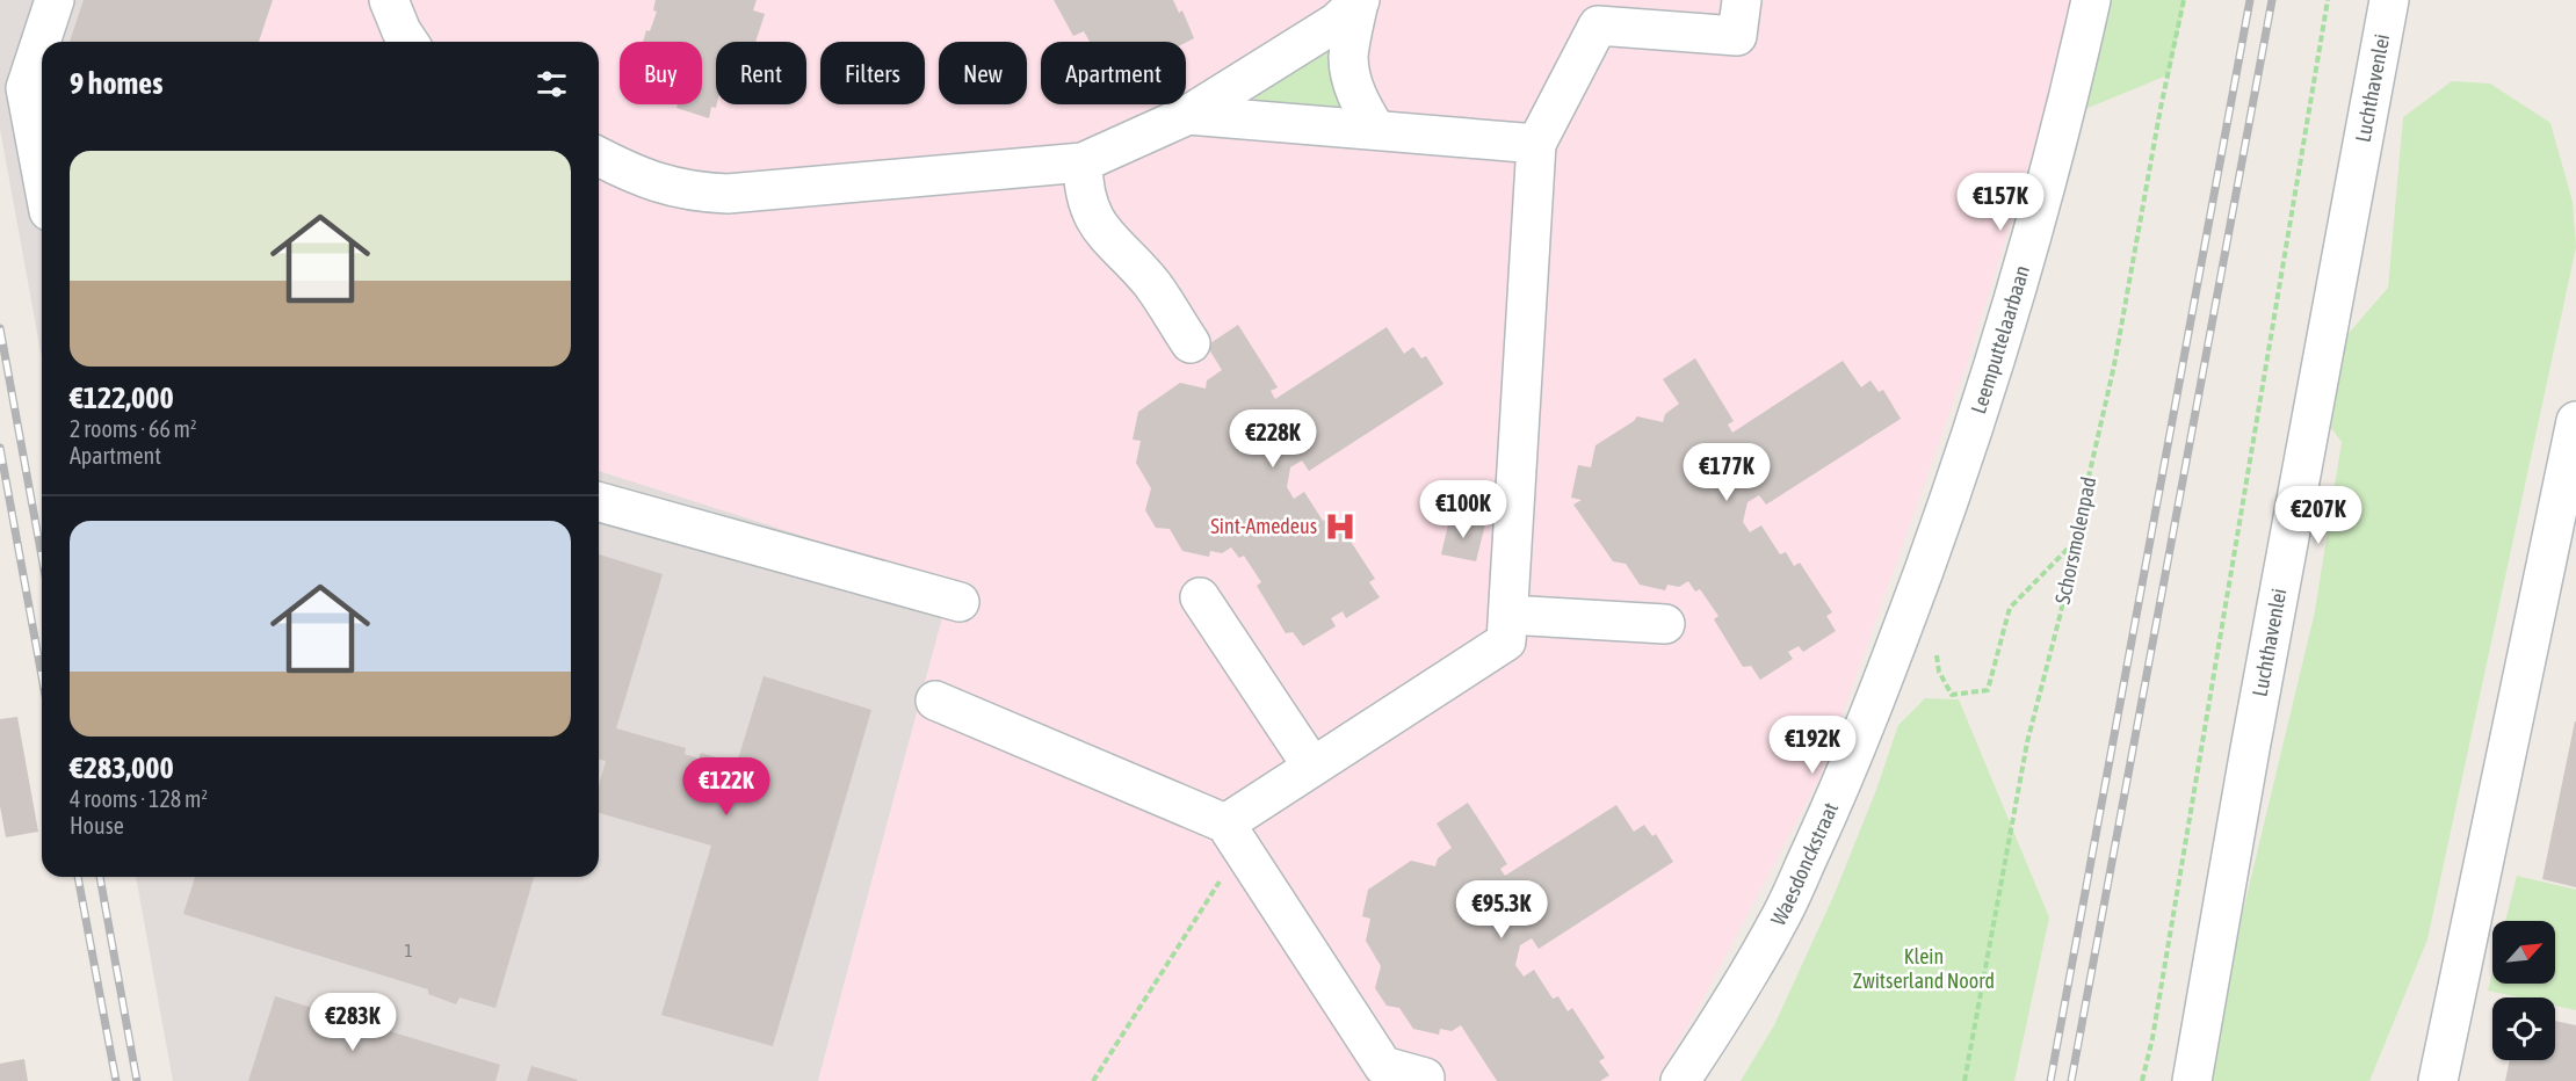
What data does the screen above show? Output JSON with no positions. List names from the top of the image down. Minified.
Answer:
{"streets":{"street":["Luchthavenlei","Leemputtelaarbaan","Waesdonckstraat"],"path":["Schorsmolenpad"]},"crossings":[["Leemputtelaarbaan","Waesdonckstraat"]],"parks":["Klein Zwitserland Noord"],"places":{"hospital":["Sint-Amedeus"]},"house_numbers":["1"],"north":"top right","page":{"chip":["Buy","Rent","Filters","New","Apartment"],"heading":"9 homes","list":[{"name":"€122,000","note":"2 rooms · 66 m² · Apartment"},{"name":"€283,000","note":"4 rooms · 128 m² · House"}],"price":["€157K","€228K","€177K","€100K","€207K","€192K","€122K","€95.3K","€283K"]}}
